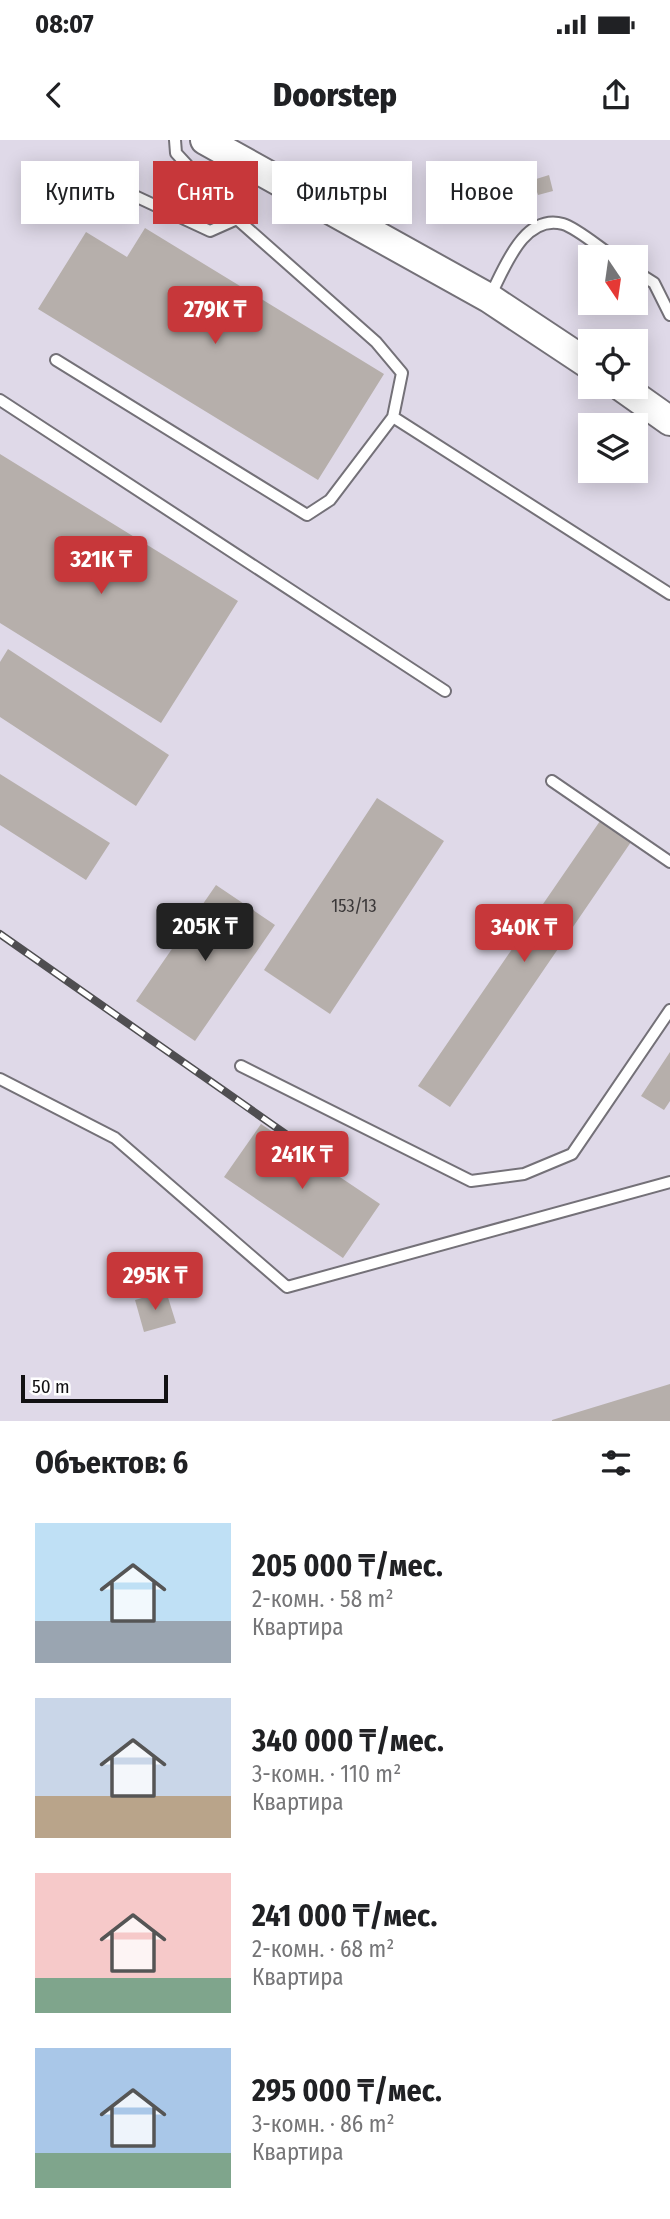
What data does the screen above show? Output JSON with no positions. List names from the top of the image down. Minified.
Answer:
{"house_numbers":["153/13"],"scale_bar":"50 m","north":"bottom","page":{"status":"08:07","header":"Doorstep","chip":["Купить","Снять","Фильтры","Новое"],"price":["279K ₸","321K ₸","205K ₸","340K ₸","241K ₸","295K ₸"],"scale":"50 m","heading":"Объектов: 6","list":[{"name":"205 000 ₸/мес.","note":"2-комн. · 58 m² · Квартира"},{"name":"340 000 ₸/мес.","note":"3-комн. · 110 m² · Квартира"},{"name":"241 000 ₸/мес.","note":"2-комн. · 68 m² · Квартира"},{"name":"295 000 ₸/мес.","note":"3-комн. · 86 m² · Квартира"}]}}
